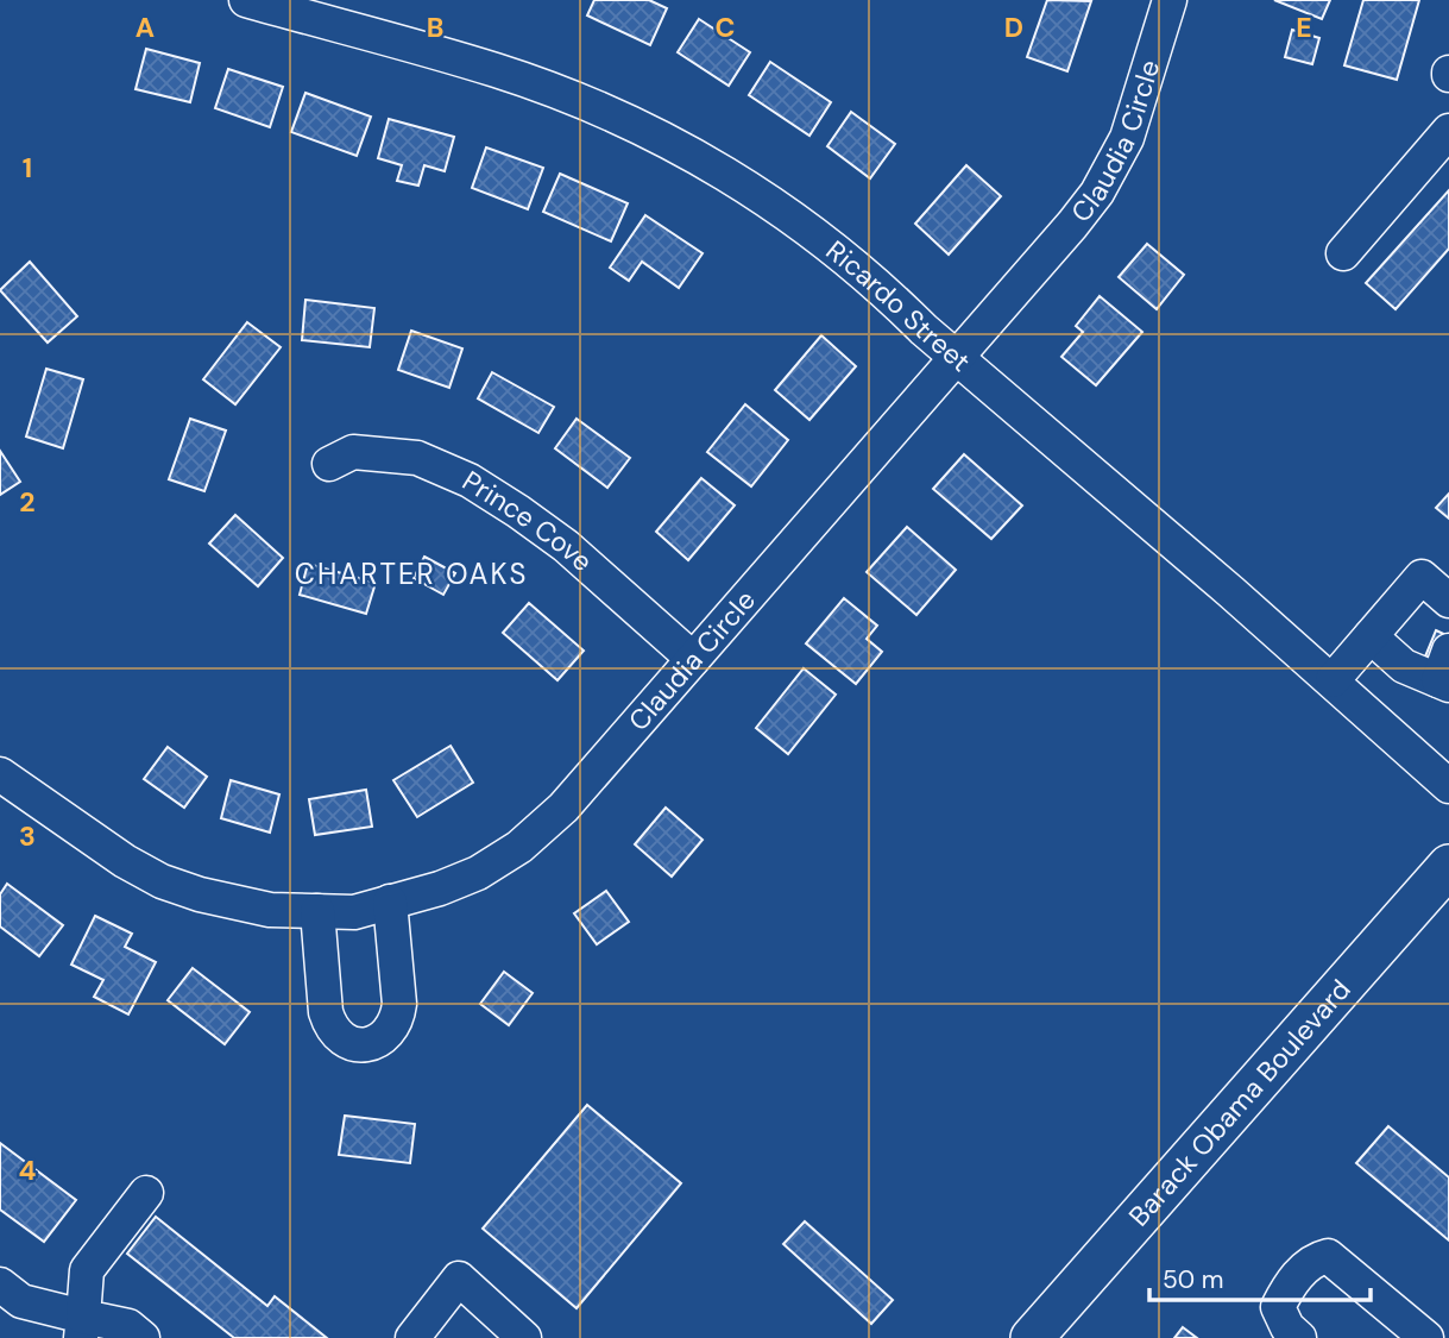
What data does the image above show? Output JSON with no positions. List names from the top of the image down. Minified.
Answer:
{"streets":{"main road":["Barack Obama Boulevard"],"street":["Claudia Circle","Ricardo Street","Prince Cove"]},"crossings":[["Claudia Circle","Ricardo Street"],["Claudia Circle","Prince Cove"]],"districts":["CHARTER OAKS"],"scale_bar":"50 m","grid":{"columns":["A","B","C","D","E"],"rows":["1","2","3","4"]}}
